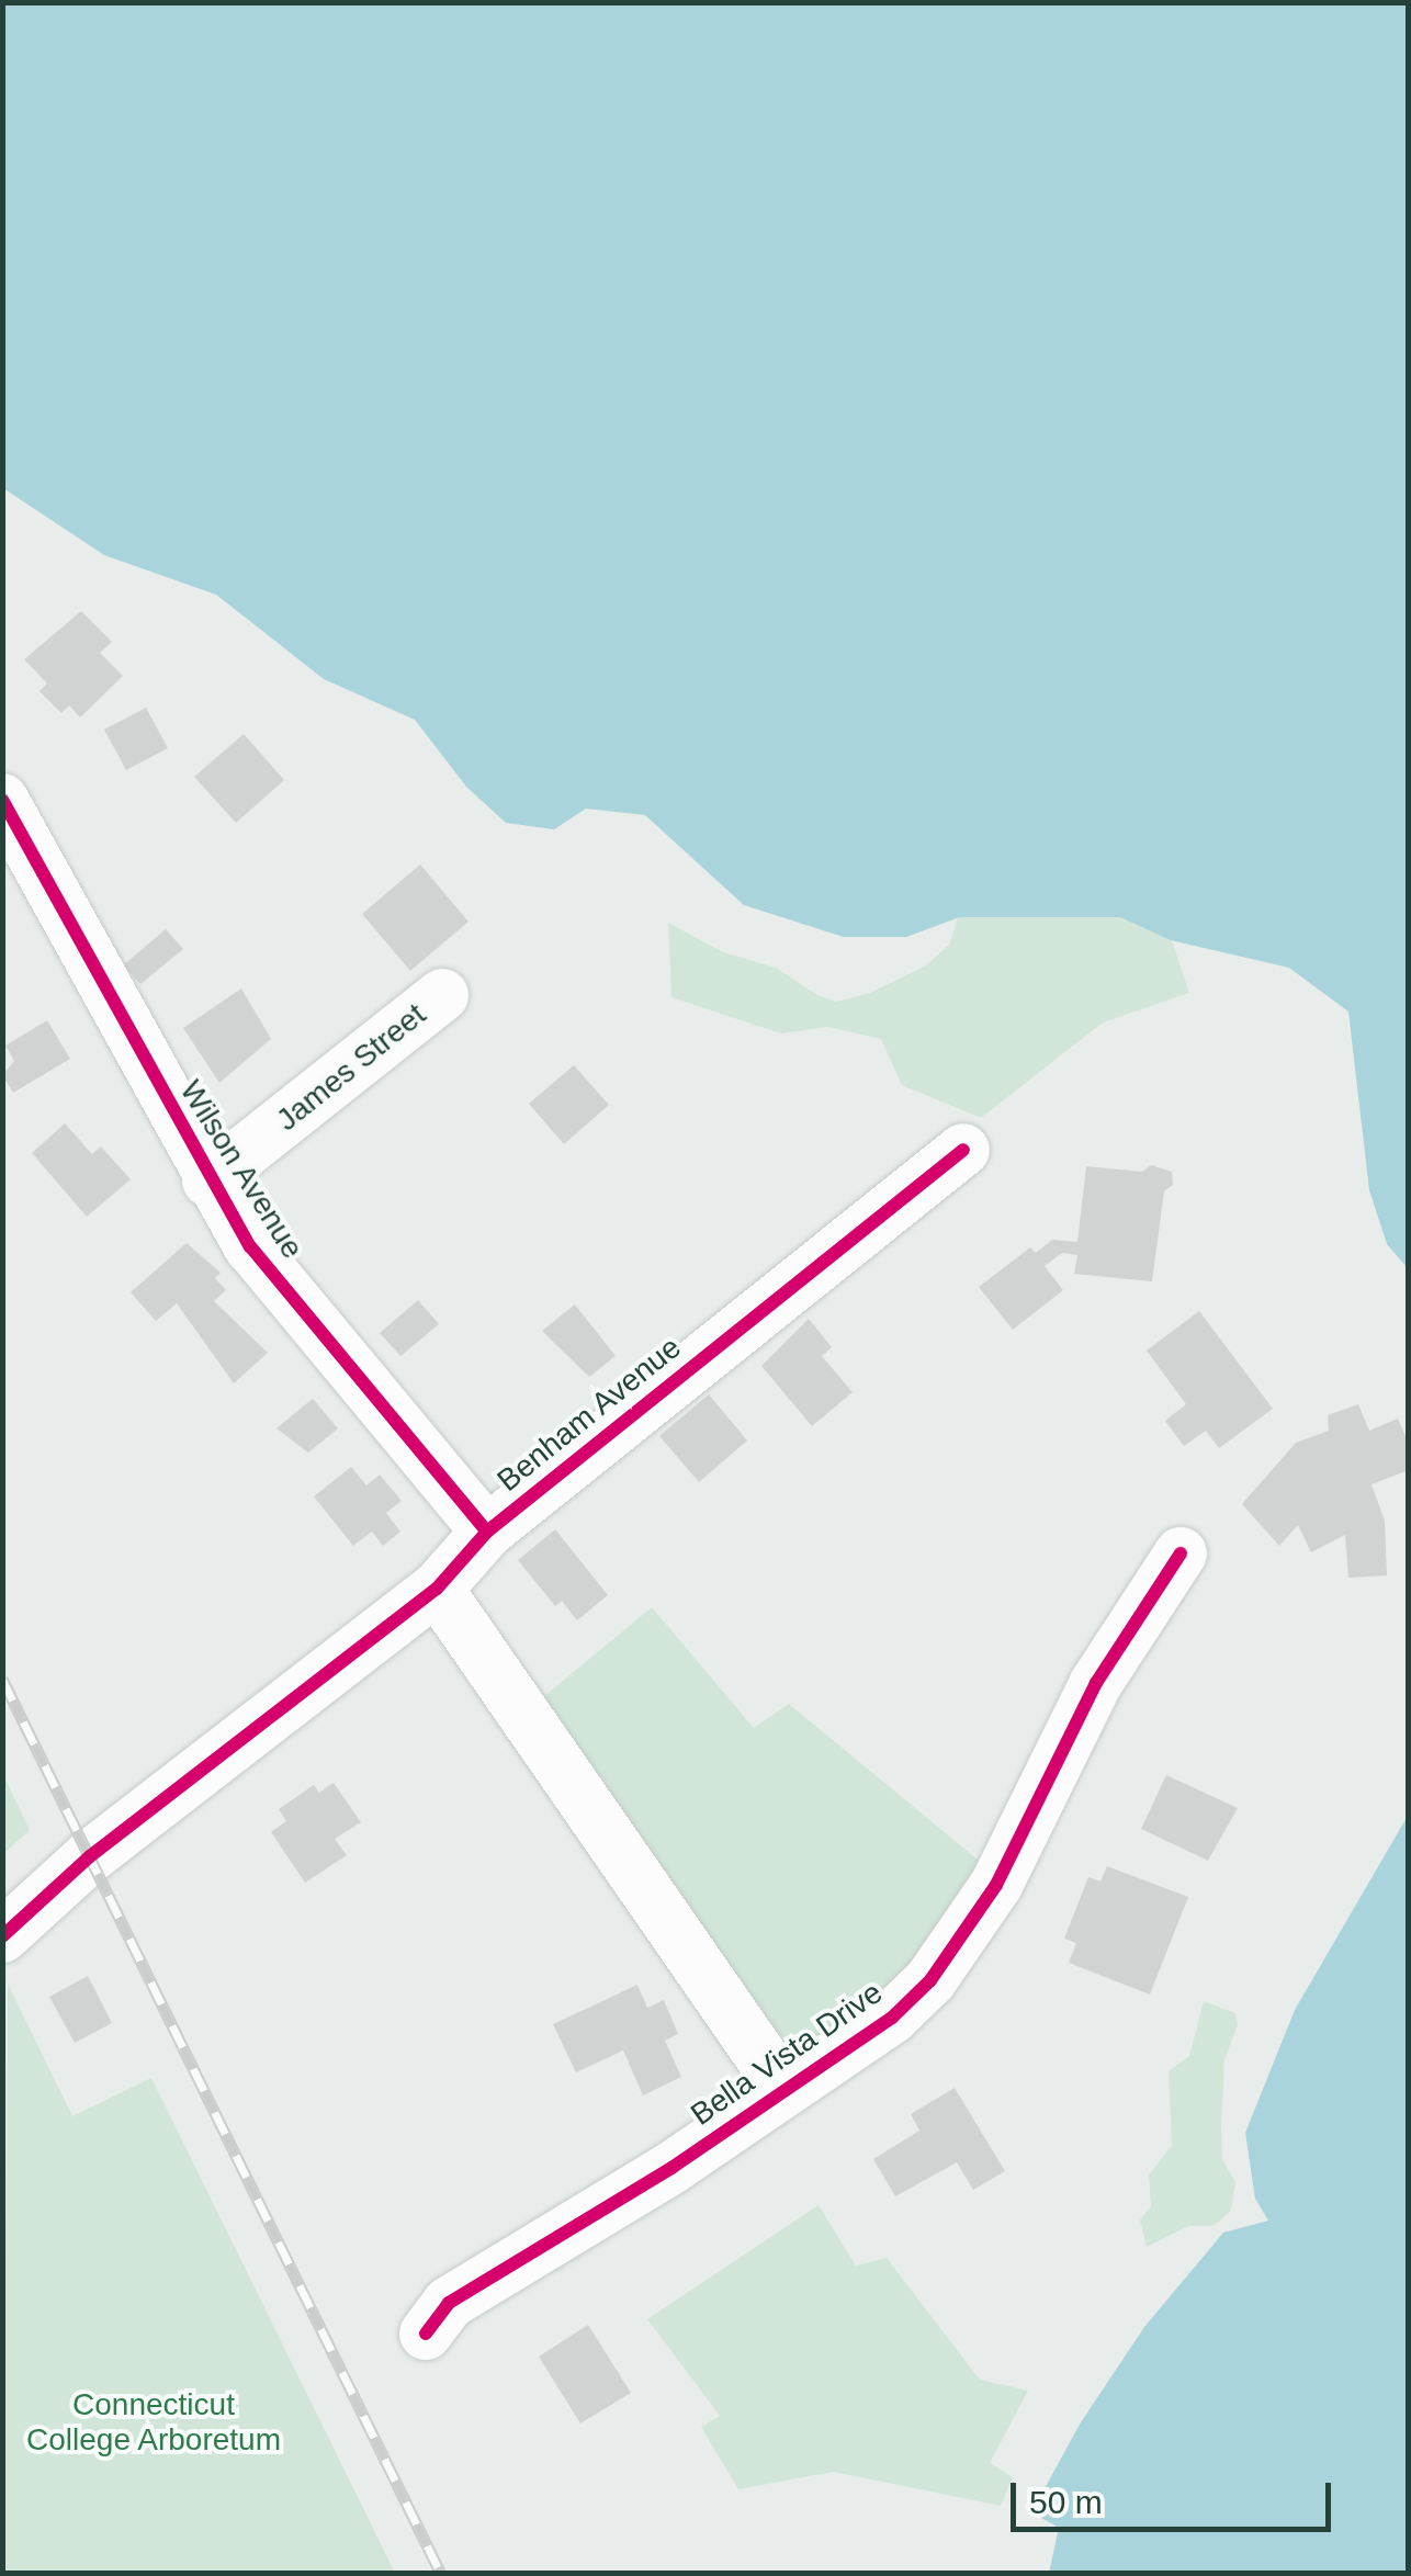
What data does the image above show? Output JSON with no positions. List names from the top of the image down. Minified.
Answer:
{"streets":{"street":["James Street","Wilson Avenue","Benham Avenue","Bella Vista Drive"]},"crossings":[["James Street","Wilson Avenue"],["Wilson Avenue","Benham Avenue"],["Benham Avenue","Bella Vista Drive"]],"parks":["Connecticut College Arboretum"],"scale_bar":"50 m"}
